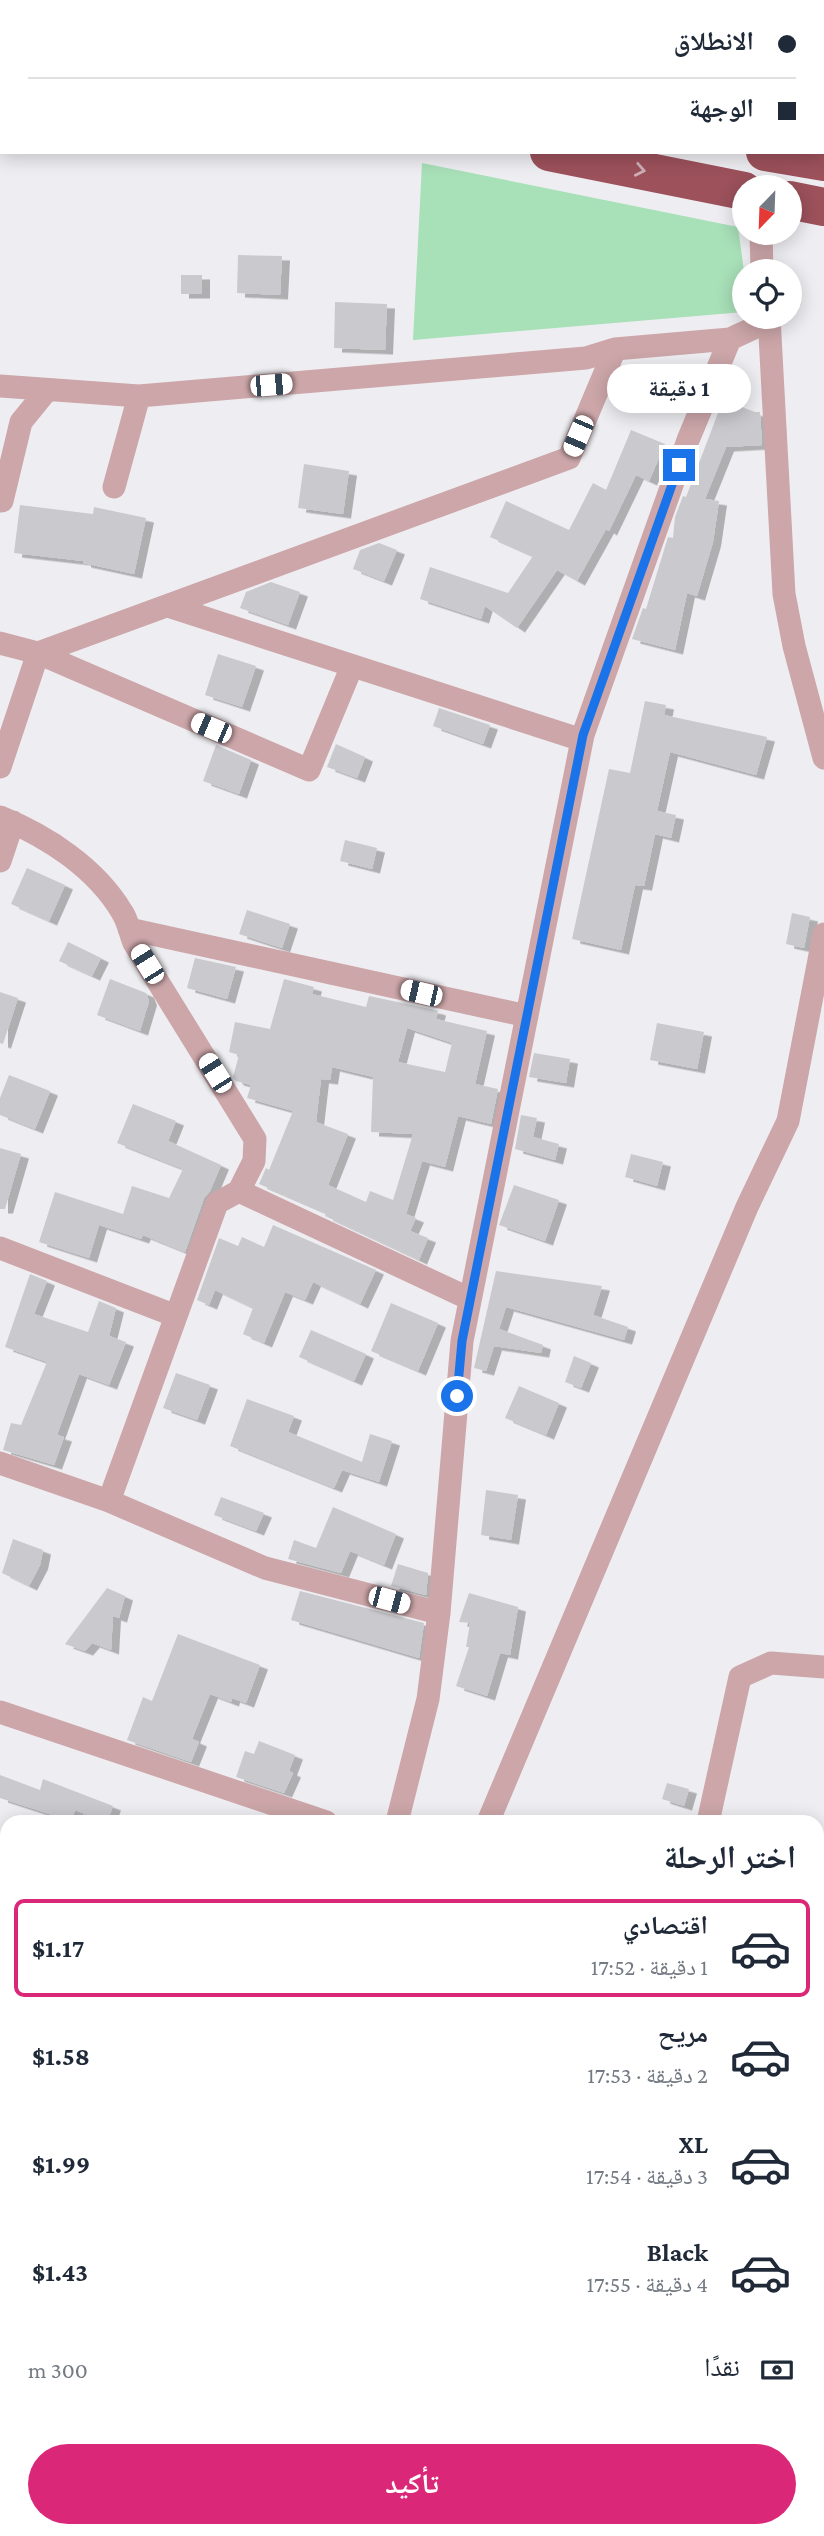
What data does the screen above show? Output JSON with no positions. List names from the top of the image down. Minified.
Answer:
{"north":"bottom left","page":{"banner":["الانطلاق","الوجهة"],"bubble":"1 دقيقة","heading":"اختر الرحلة","list":[{"name":"اقتصادي","note":"1 دقيقة · 17:52","value":"$1.17"},{"name":"مريح","note":"2 دقيقة · 17:53","value":"$1.58"},{"name":"XL","note":"3 دقيقة · 17:54","value":"$1.99"},{"name":"Black","note":"4 دقيقة · 17:55","value":"$1.43"}],"pay":["نقدًا","300 m"],"buttons":"تأكيد"}}
